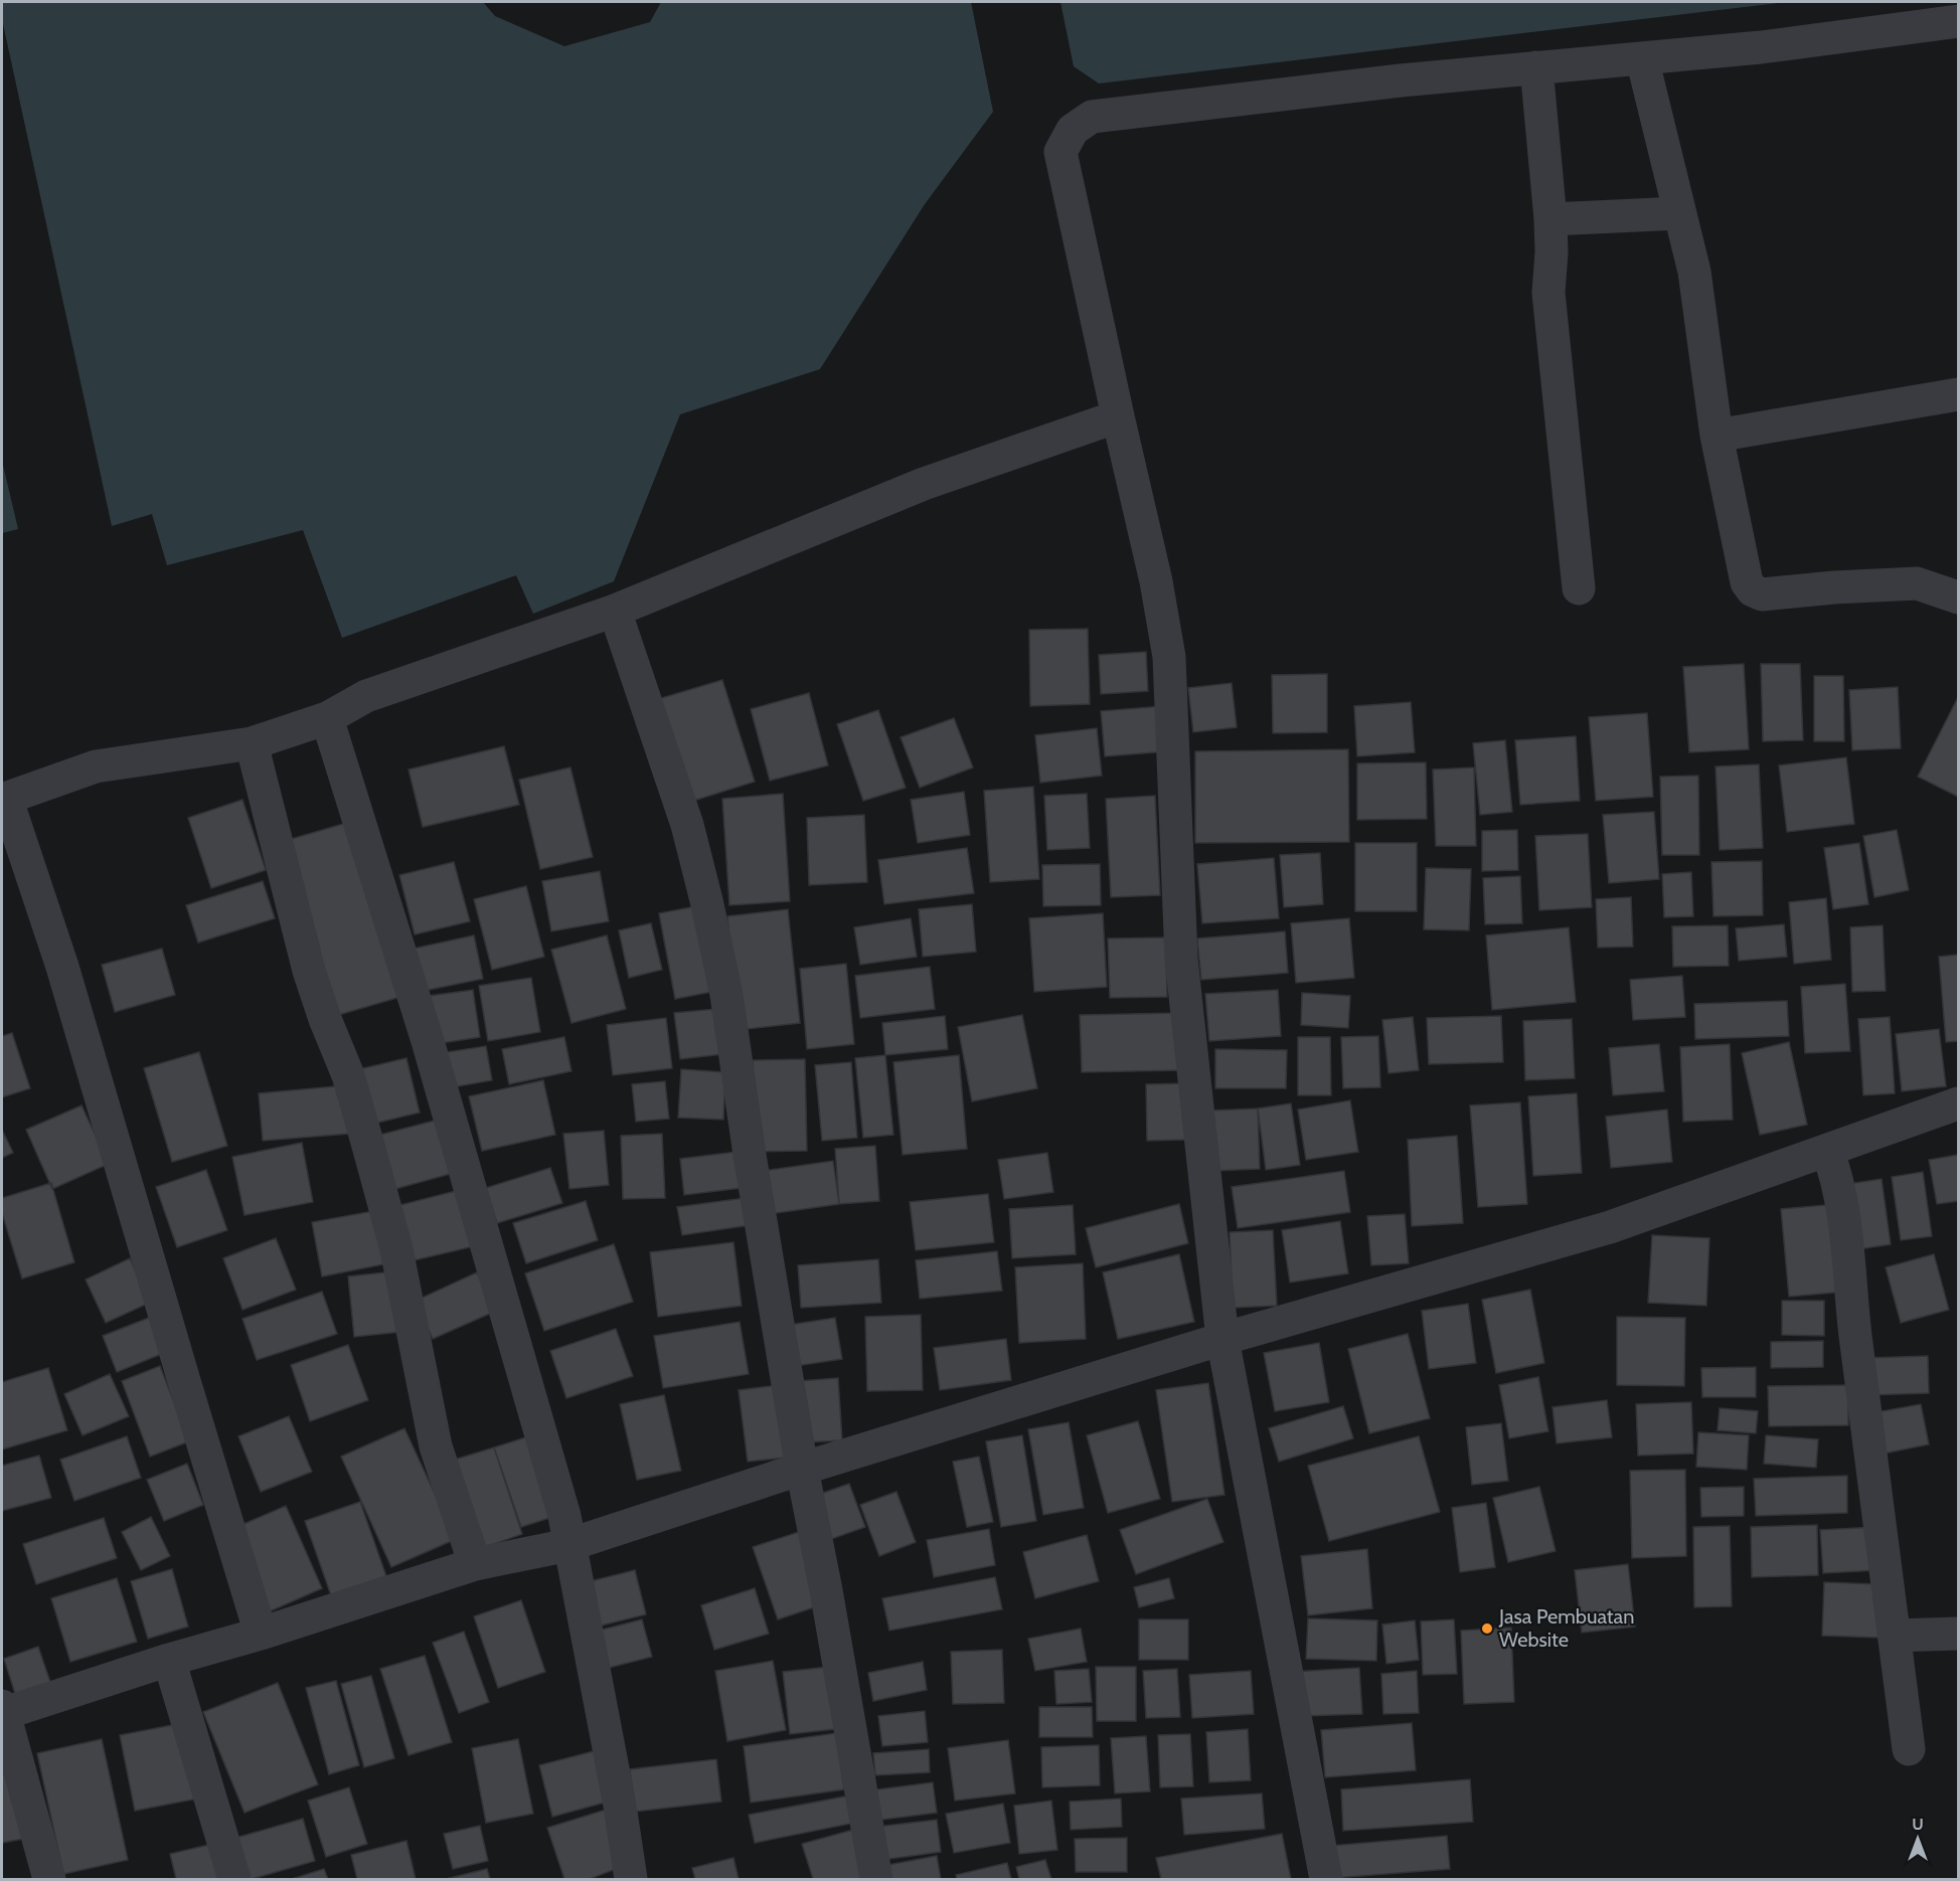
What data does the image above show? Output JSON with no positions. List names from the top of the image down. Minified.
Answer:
{"places":["Jasa Pembuatan Website"],"north":"top"}
